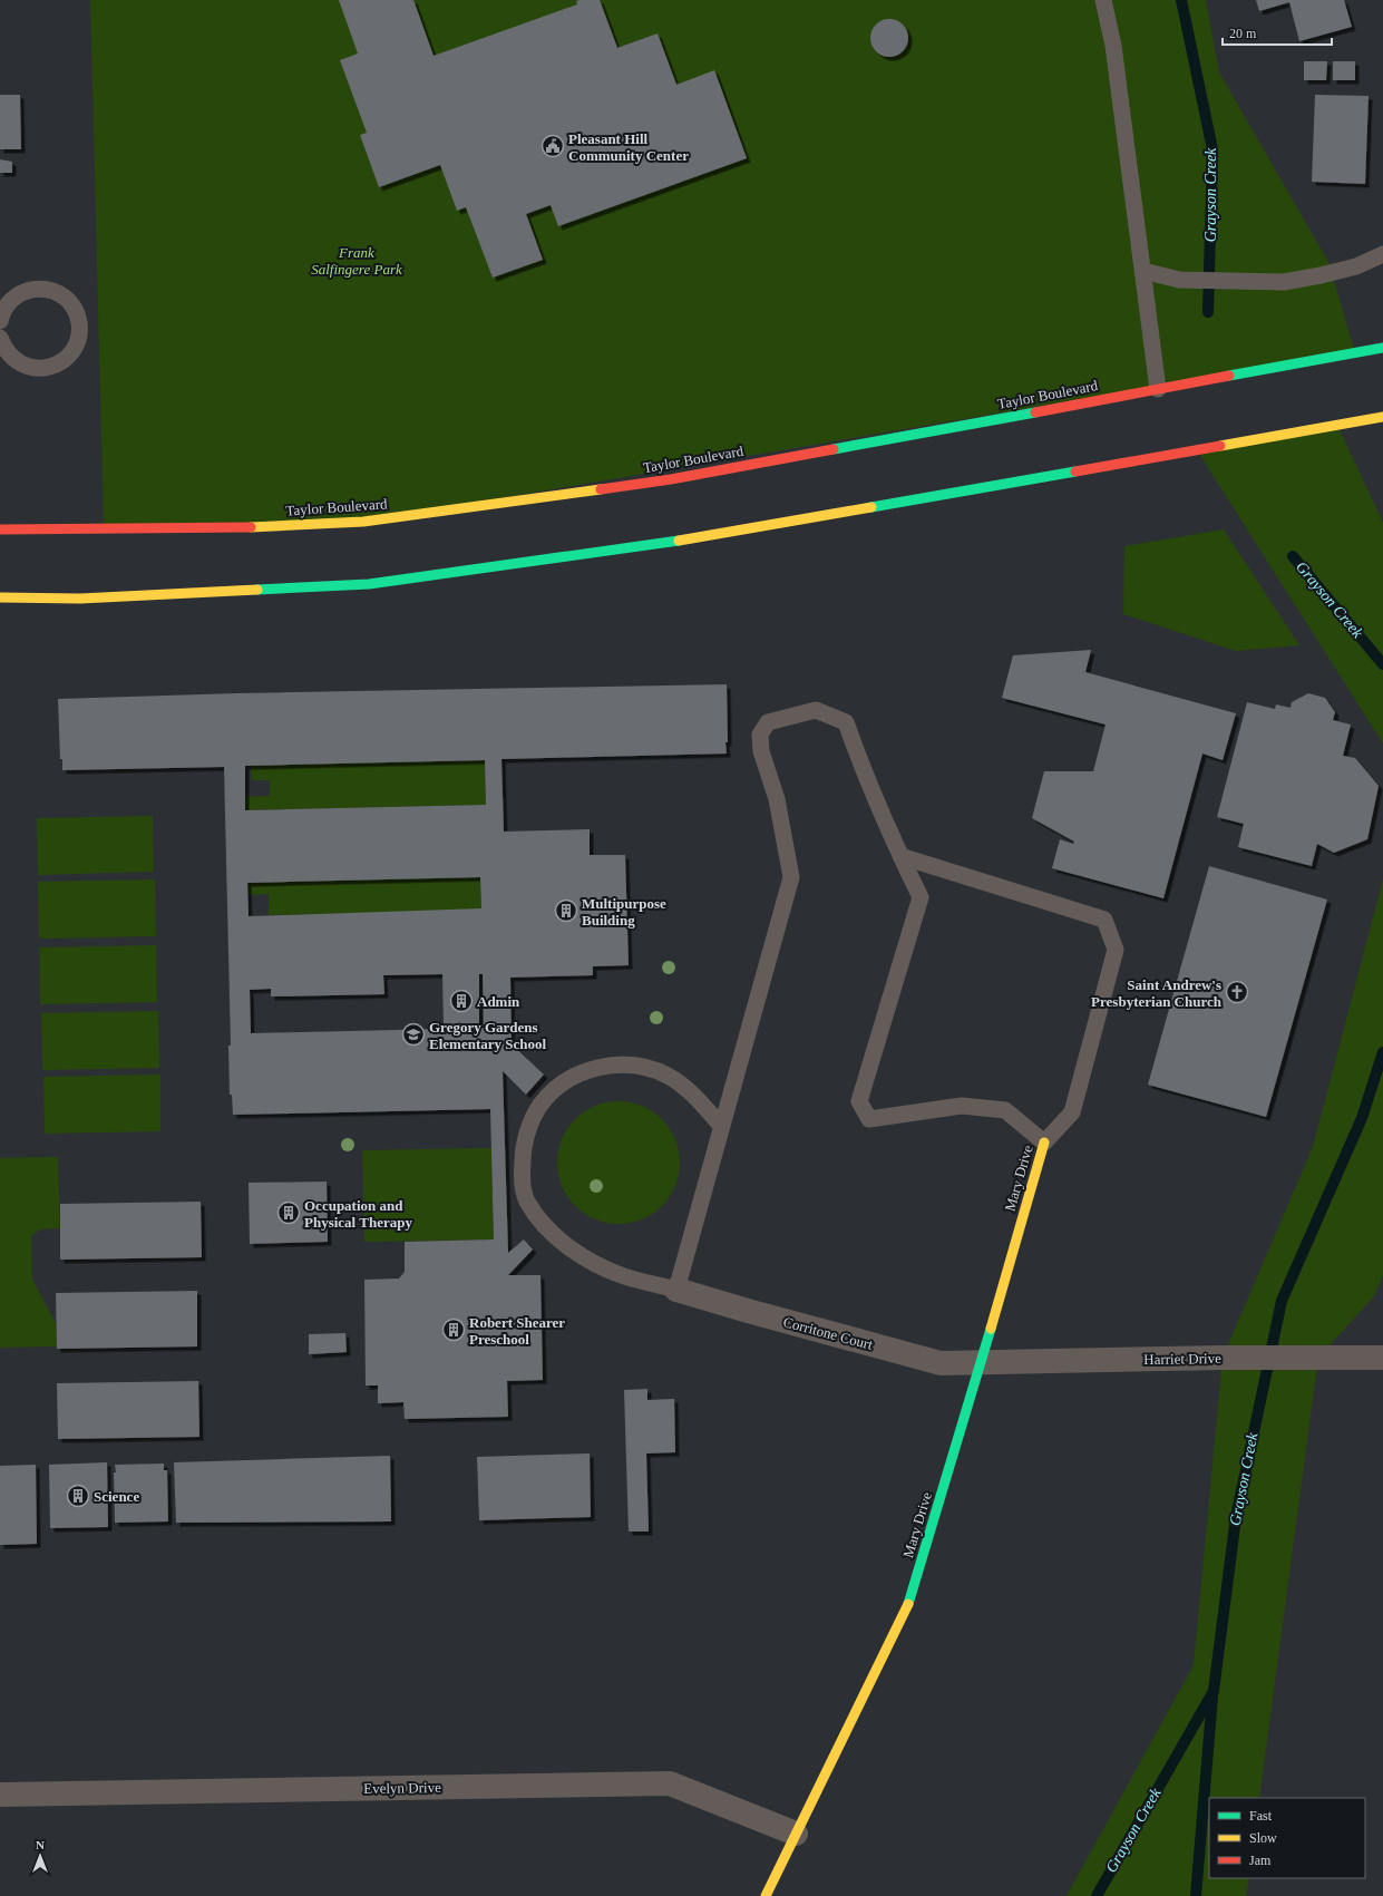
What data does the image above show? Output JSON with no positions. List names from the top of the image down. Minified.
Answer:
{"streets":{"main road":["Taylor Boulevard","Mary Drive"],"street":["Corritone Court","Harriet Drive","Evelyn Drive"]},"crossings":[["Mary Drive","Corritone Court"],["Mary Drive","Harriet Drive"],["Mary Drive","Evelyn Drive"],["Corritone Court","Harriet Drive"]],"water":["Grayson Creek"],"parks":["Frank Salfingere Park"],"places":{"public building":["Pleasant Hill Community Center"],"building":["Multipurpose Building","Admin","Occupation and Physical Therapy","Robert Shearer Preschool","Science"],"church":["Saint Andrew's Presbyterian Church"],"school or university":["Gregory Gardens Elementary School"]},"legend":["Fast","Slow","Jam"],"scale_bar":"20 m","north":"top"}
